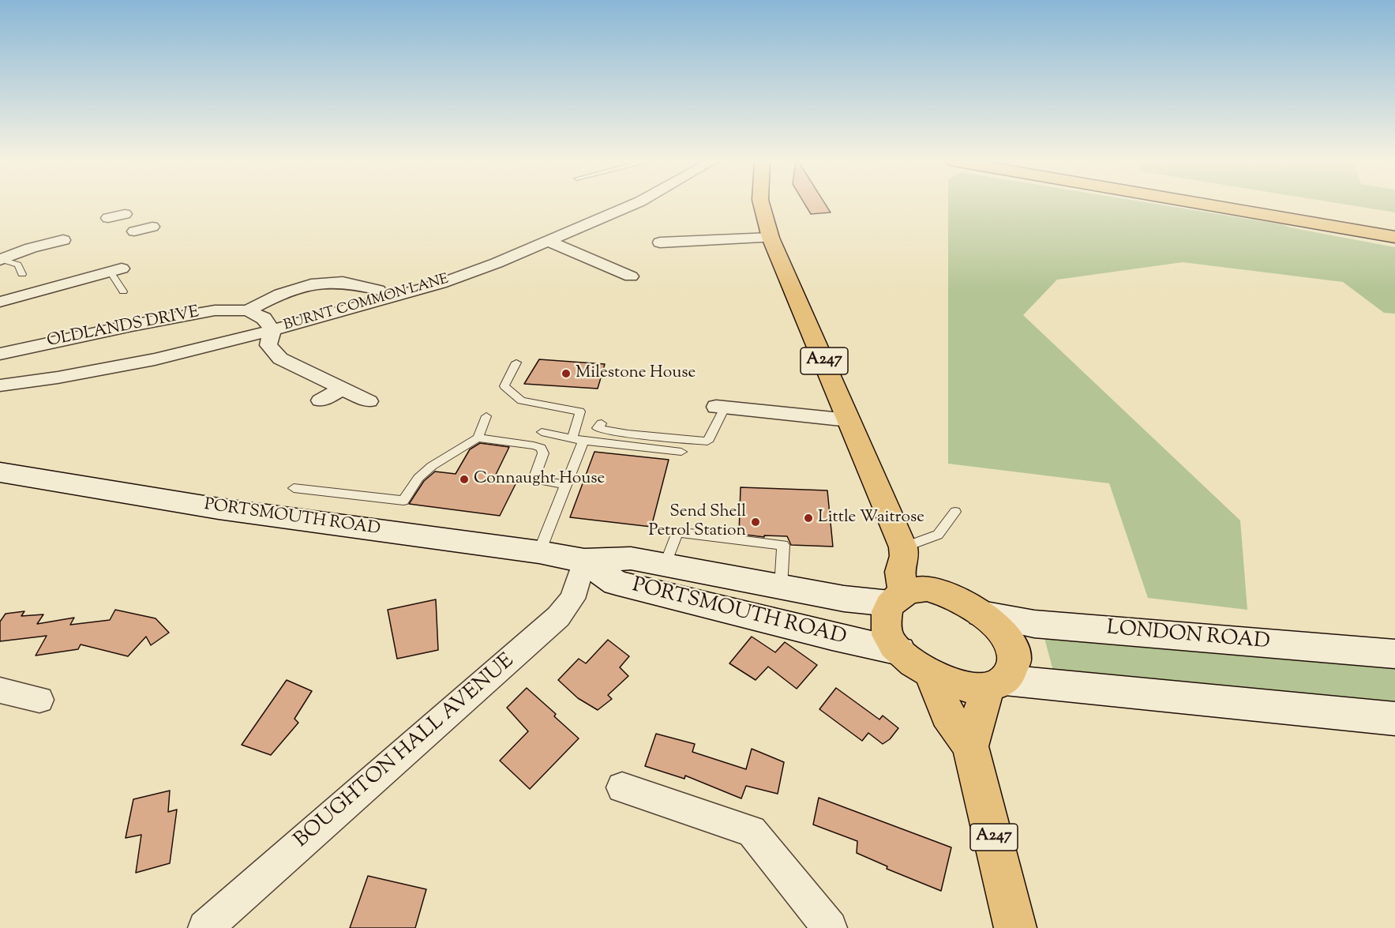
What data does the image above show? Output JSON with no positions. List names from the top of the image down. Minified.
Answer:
{"streets":{"main road":["A247","PORTSMOUTH ROAD","LONDON ROAD"],"street":["BURNT COMMON LANE","OLDLANDS DRIVE","BOUGHTON HALL AVENUE"]},"crossings":[["A247","PORTSMOUTH ROAD"],["A247","LONDON ROAD"],["PORTSMOUTH ROAD","LONDON ROAD"],["PORTSMOUTH ROAD","BOUGHTON HALL AVENUE"]],"places":["Milestone House","Connaught House","Little Waitrose","Send Shell Petrol Station"]}
